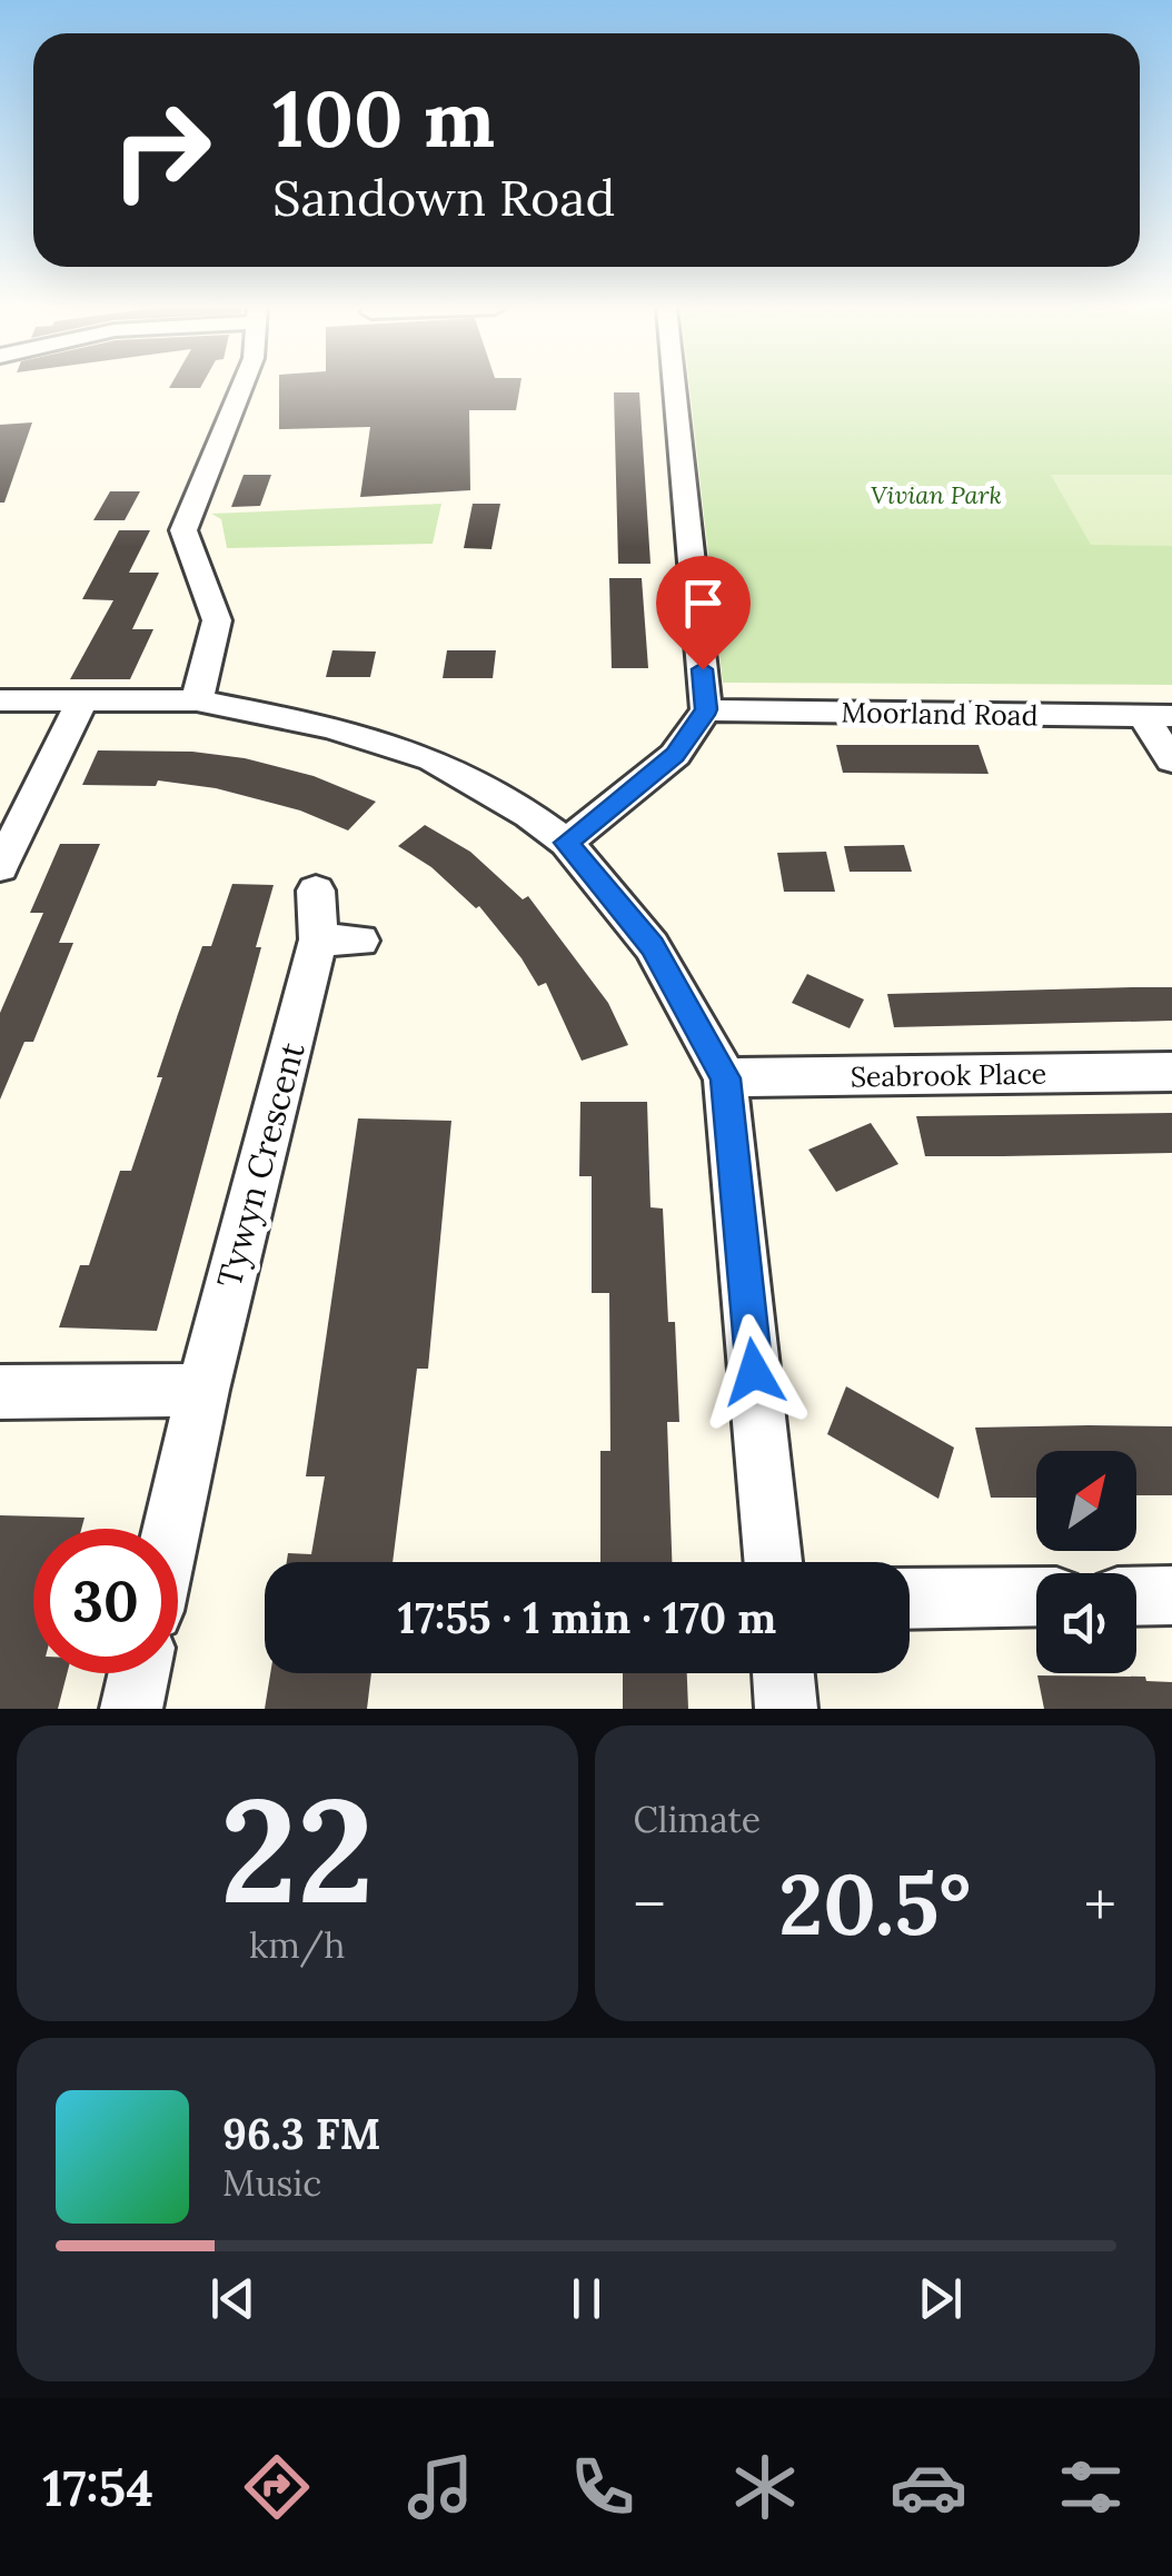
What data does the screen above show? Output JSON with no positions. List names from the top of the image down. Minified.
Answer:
{"streets":{"street":["Moorland Road","Seabrook Place","Tywyn Crescent"]},"parks":["Vivian Park"],"north":"top right","page":{"turn":["100 m","Sandown Road"],"limit":"30","trip":"17:55 · 1 min · 170 m","tile":[["22","km/h"],"Climate"],"heat":["−","20.5°","+"],"song":["96.3 FM","Music"],"tabs":"17:54"}}
